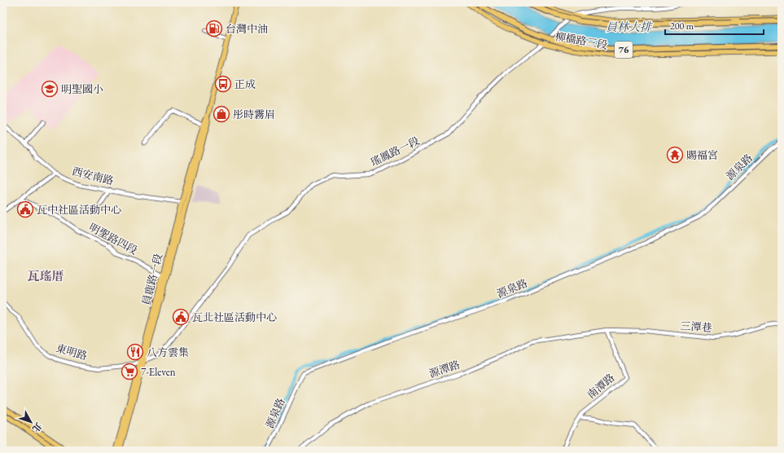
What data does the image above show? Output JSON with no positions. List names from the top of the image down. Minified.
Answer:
{"streets":{"highway":["76"],"main road":["柳橋路三段","員鹿路一段"],"street":["瑤鳳路一段","源泉路","西安南路","明聖路四段","三潭巷","東明路","源潭路","南潭路"]},"crossings":[["柳橋路三段","瑤鳳路一段"],["瑤鳳路一段","員鹿路一段"],["瑤鳳路一段","東明路"],["西安南路","員鹿路一段"],["明聖路四段","員鹿路一段"],["員鹿路一段","東明路"],["三潭巷","源潭路"],["三潭巷","南潭路"],["源潭路","南潭路"]],"districts":["瓦瑤厝"],"water":["員林大排"],"places":{"fuel station":["台灣中油"],"bus stop":["正成"],"school or university":["明聖國小"],"shop":["彤時霧眉"],"temple":["賜福宮"],"public building":["瓦中社區活動中心","瓦北社區活動中心"],"restaurant":["八方雲集"],"supermarket":["7-Eleven"]},"scale_bar":"200 m","north":"bottom right"}
